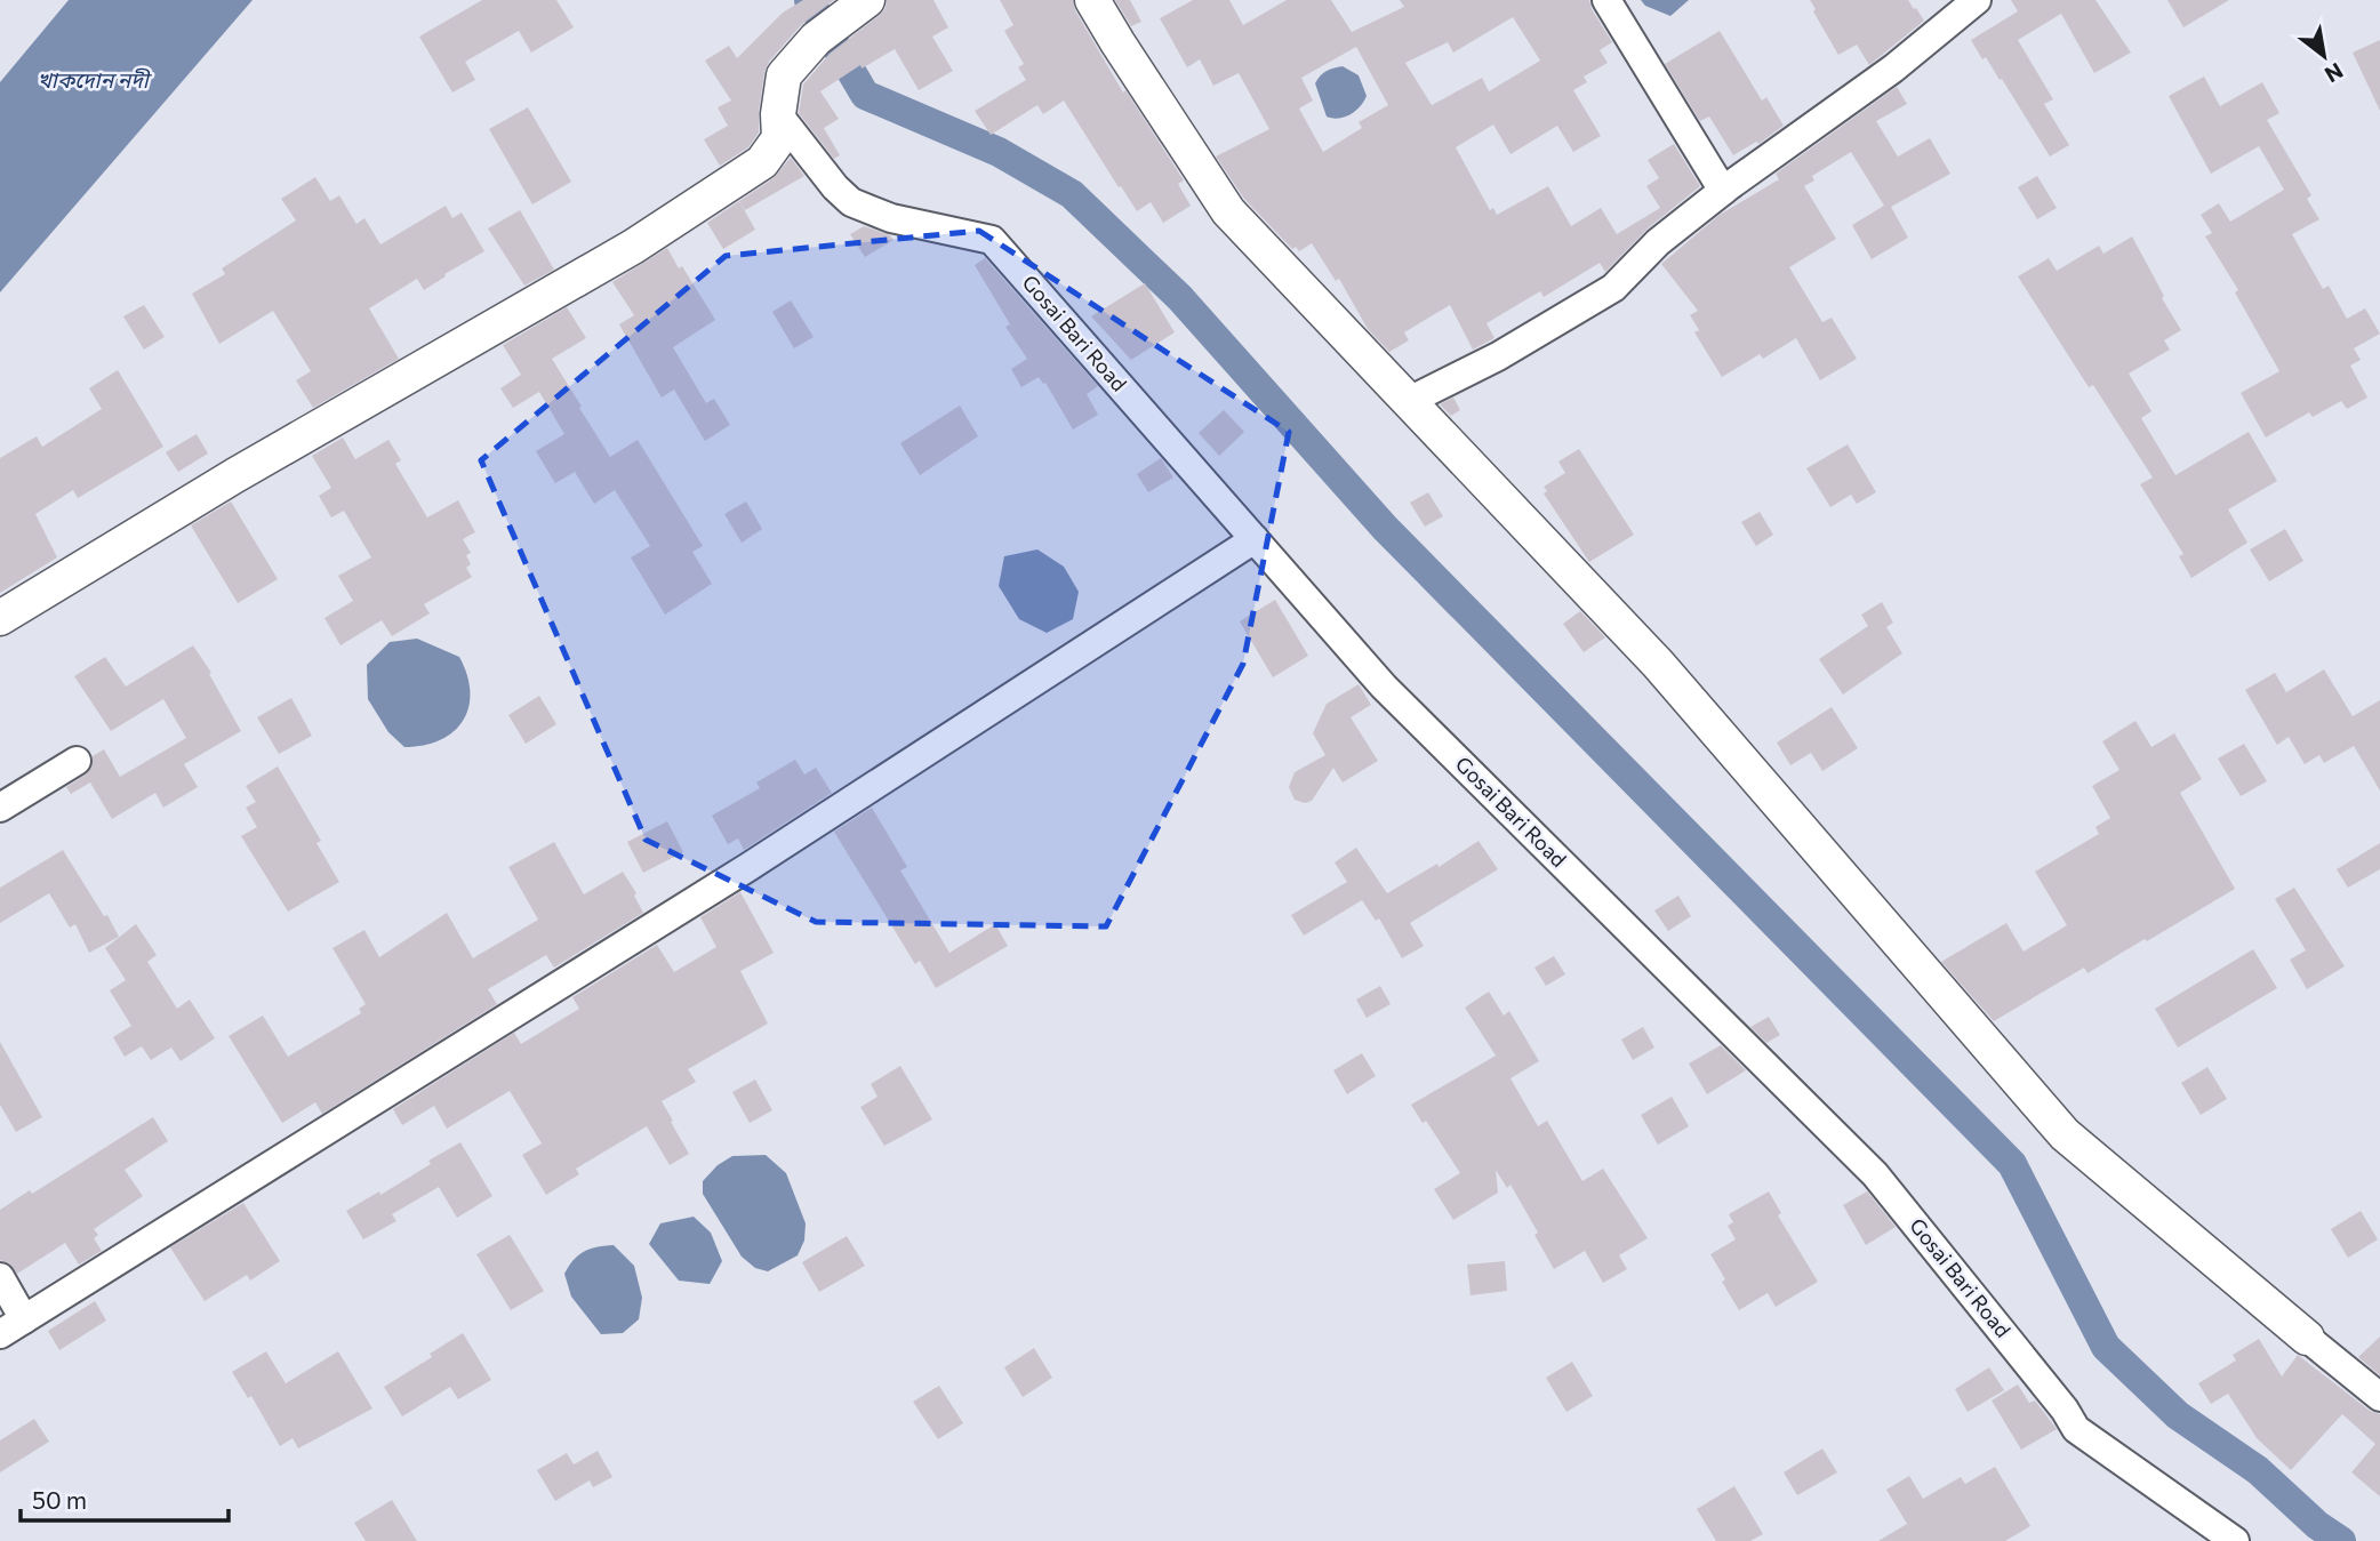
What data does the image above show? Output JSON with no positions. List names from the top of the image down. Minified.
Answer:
{"streets":{"street":["Gosai Bari Road"]},"water":["খাকদোন নদী"],"scale_bar":"50 m","north":"bottom right"}
